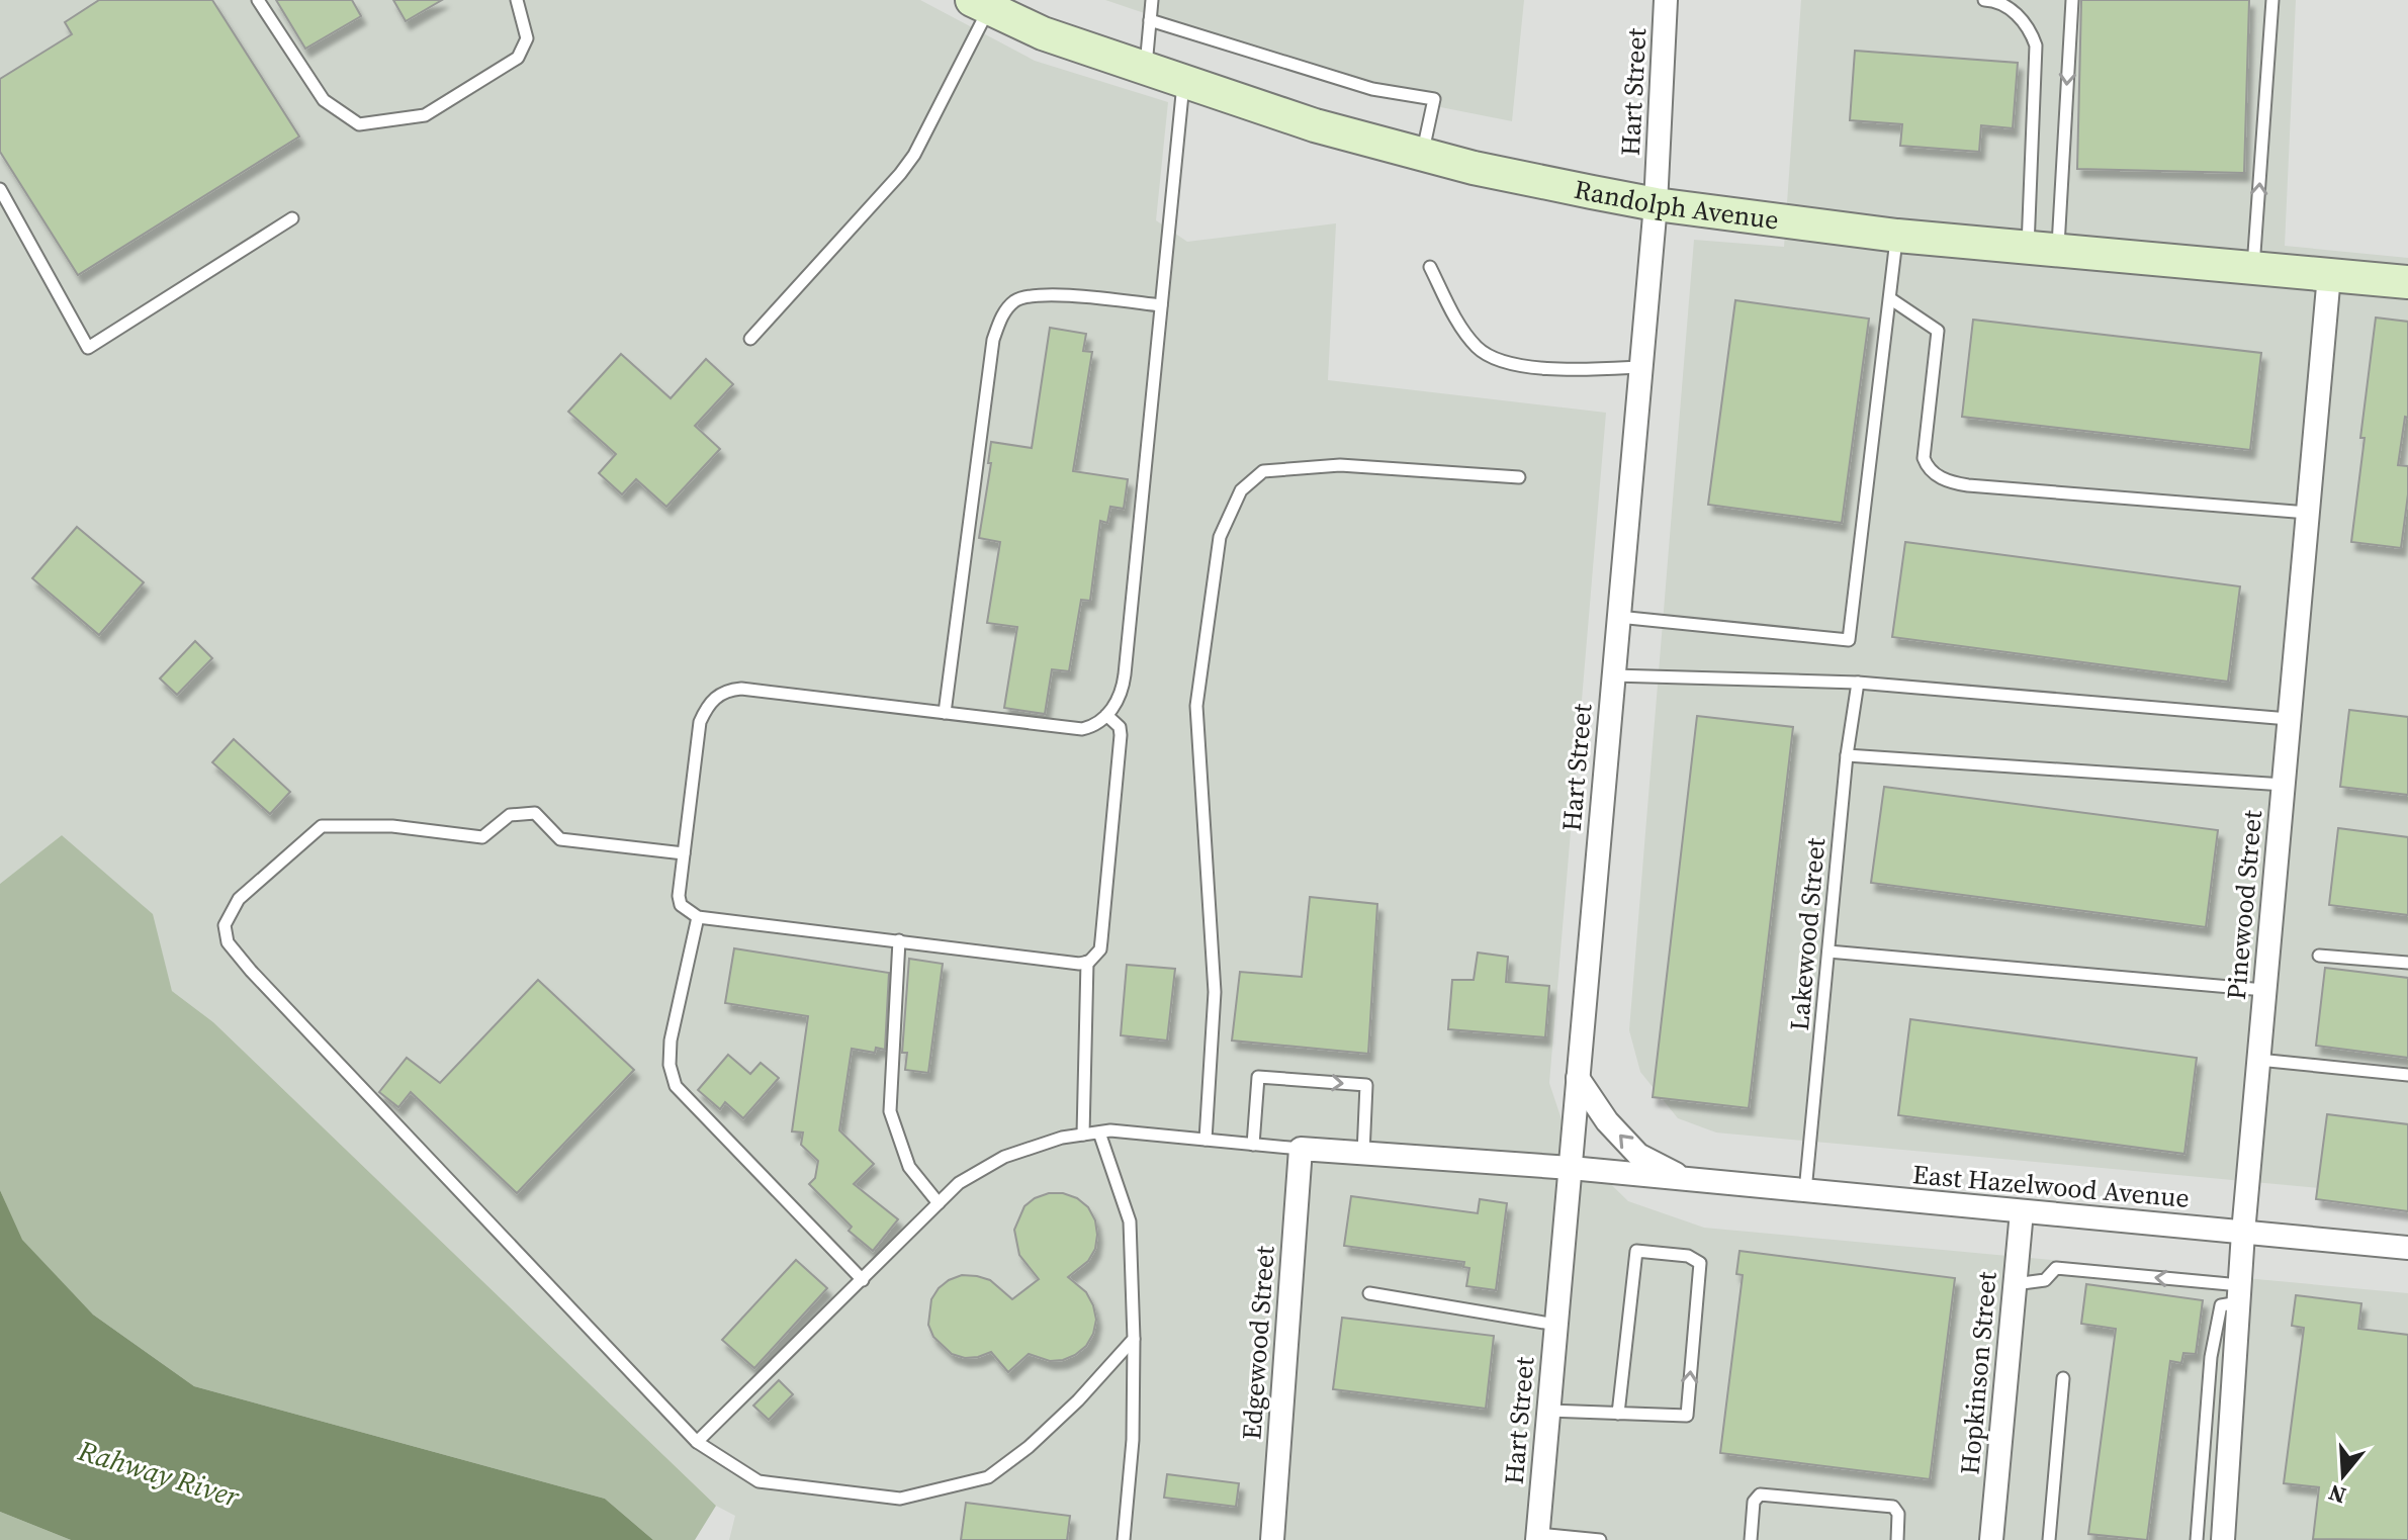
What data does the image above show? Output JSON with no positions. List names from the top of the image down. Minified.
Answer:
{"streets":{"main road":["Randolph Avenue"],"street":["Hart Street","Pinewood Street","East Hazelwood Avenue","Edgewood Street","Hopkinson Street"],"lane":["Lakewood Street"]},"crossings":[["Hart Street","Randolph Avenue"],["Hart Street","East Hazelwood Avenue"],["Randolph Avenue","Pinewood Street"],["Pinewood Street","East Hazelwood Avenue"],["Lakewood Street","East Hazelwood Avenue"],["East Hazelwood Avenue","Edgewood Street"],["East Hazelwood Avenue","Hopkinson Street"]],"water":["Rahway River"],"north":"bottom"}
